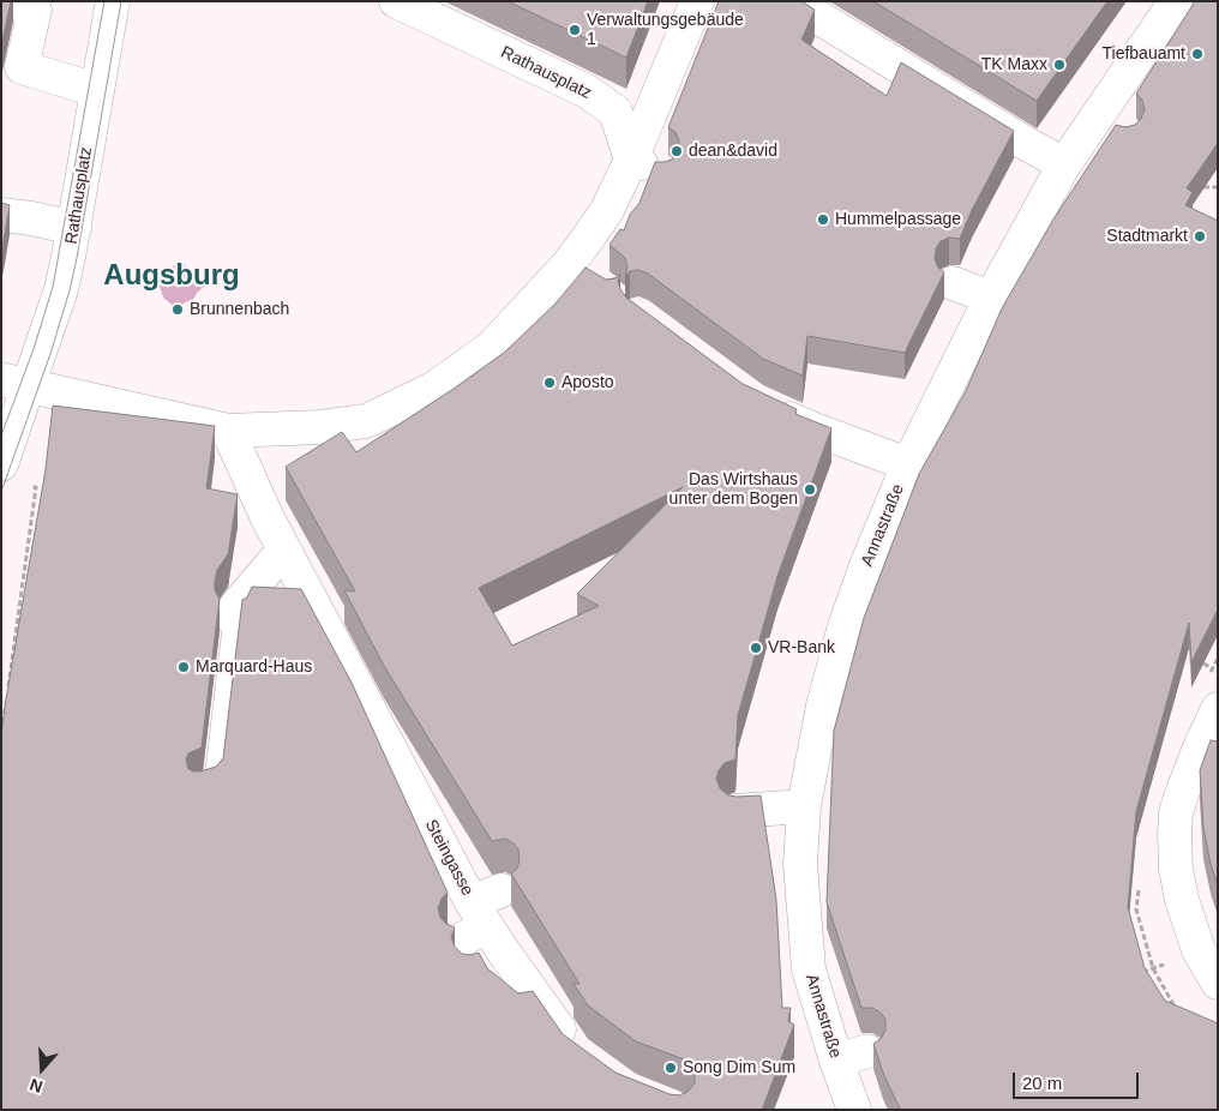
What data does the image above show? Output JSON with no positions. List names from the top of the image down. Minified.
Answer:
{"streets":{"street":["Rathausplatz","Annastraße","Steingasse"]},"districts":["Augsburg"],"places":["Verwaltungsgebäude 1","Tiefbauamt","TK Maxx","dean&david","Hummelpassage","Stadtmarkt","Brunnenbach","Aposto","Das Wirtshaus unter dem Bogen","VR-Bank","Marquard-Haus","Song Dim Sum"],"scale_bar":"20 m","north":"bottom"}
